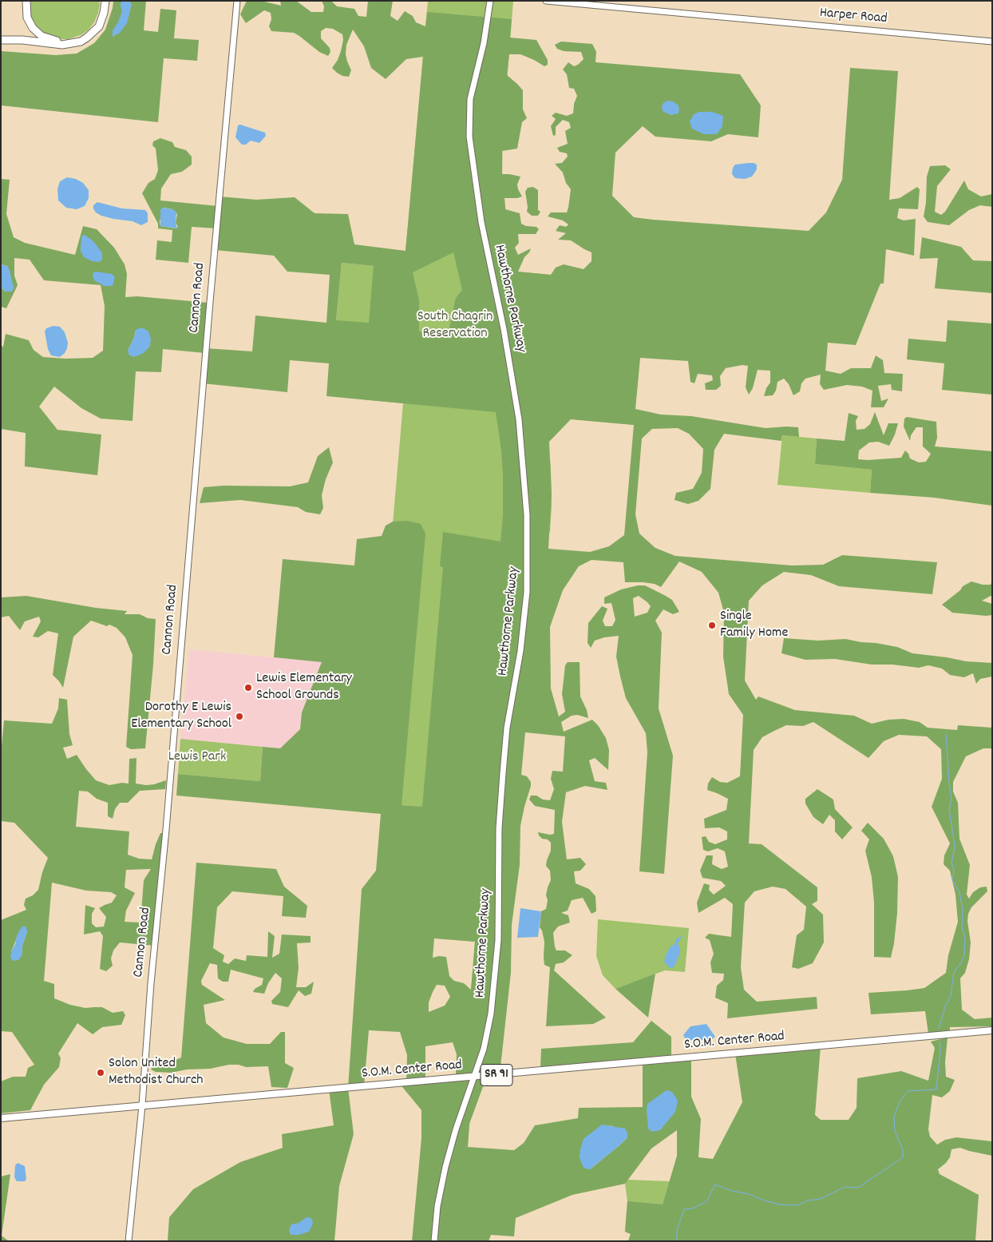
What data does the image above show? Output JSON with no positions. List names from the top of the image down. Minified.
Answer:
{"streets":{"main road":["S.O.M. Center Road","SR 91"],"street":["Harper Road","Cannon Road","Hawthorne Parkway"]},"crossings":[["Cannon Road","S.O.M. Center Road"],["Hawthorne Parkway","S.O.M. Center Road"]],"parks":["South Chagrin Reservation","Lewis Park"],"places":["Single Family Home","Lewis Elementary School Grounds","Dorothy E Lewis Elementary School","Solon United Methodist Church"]}
